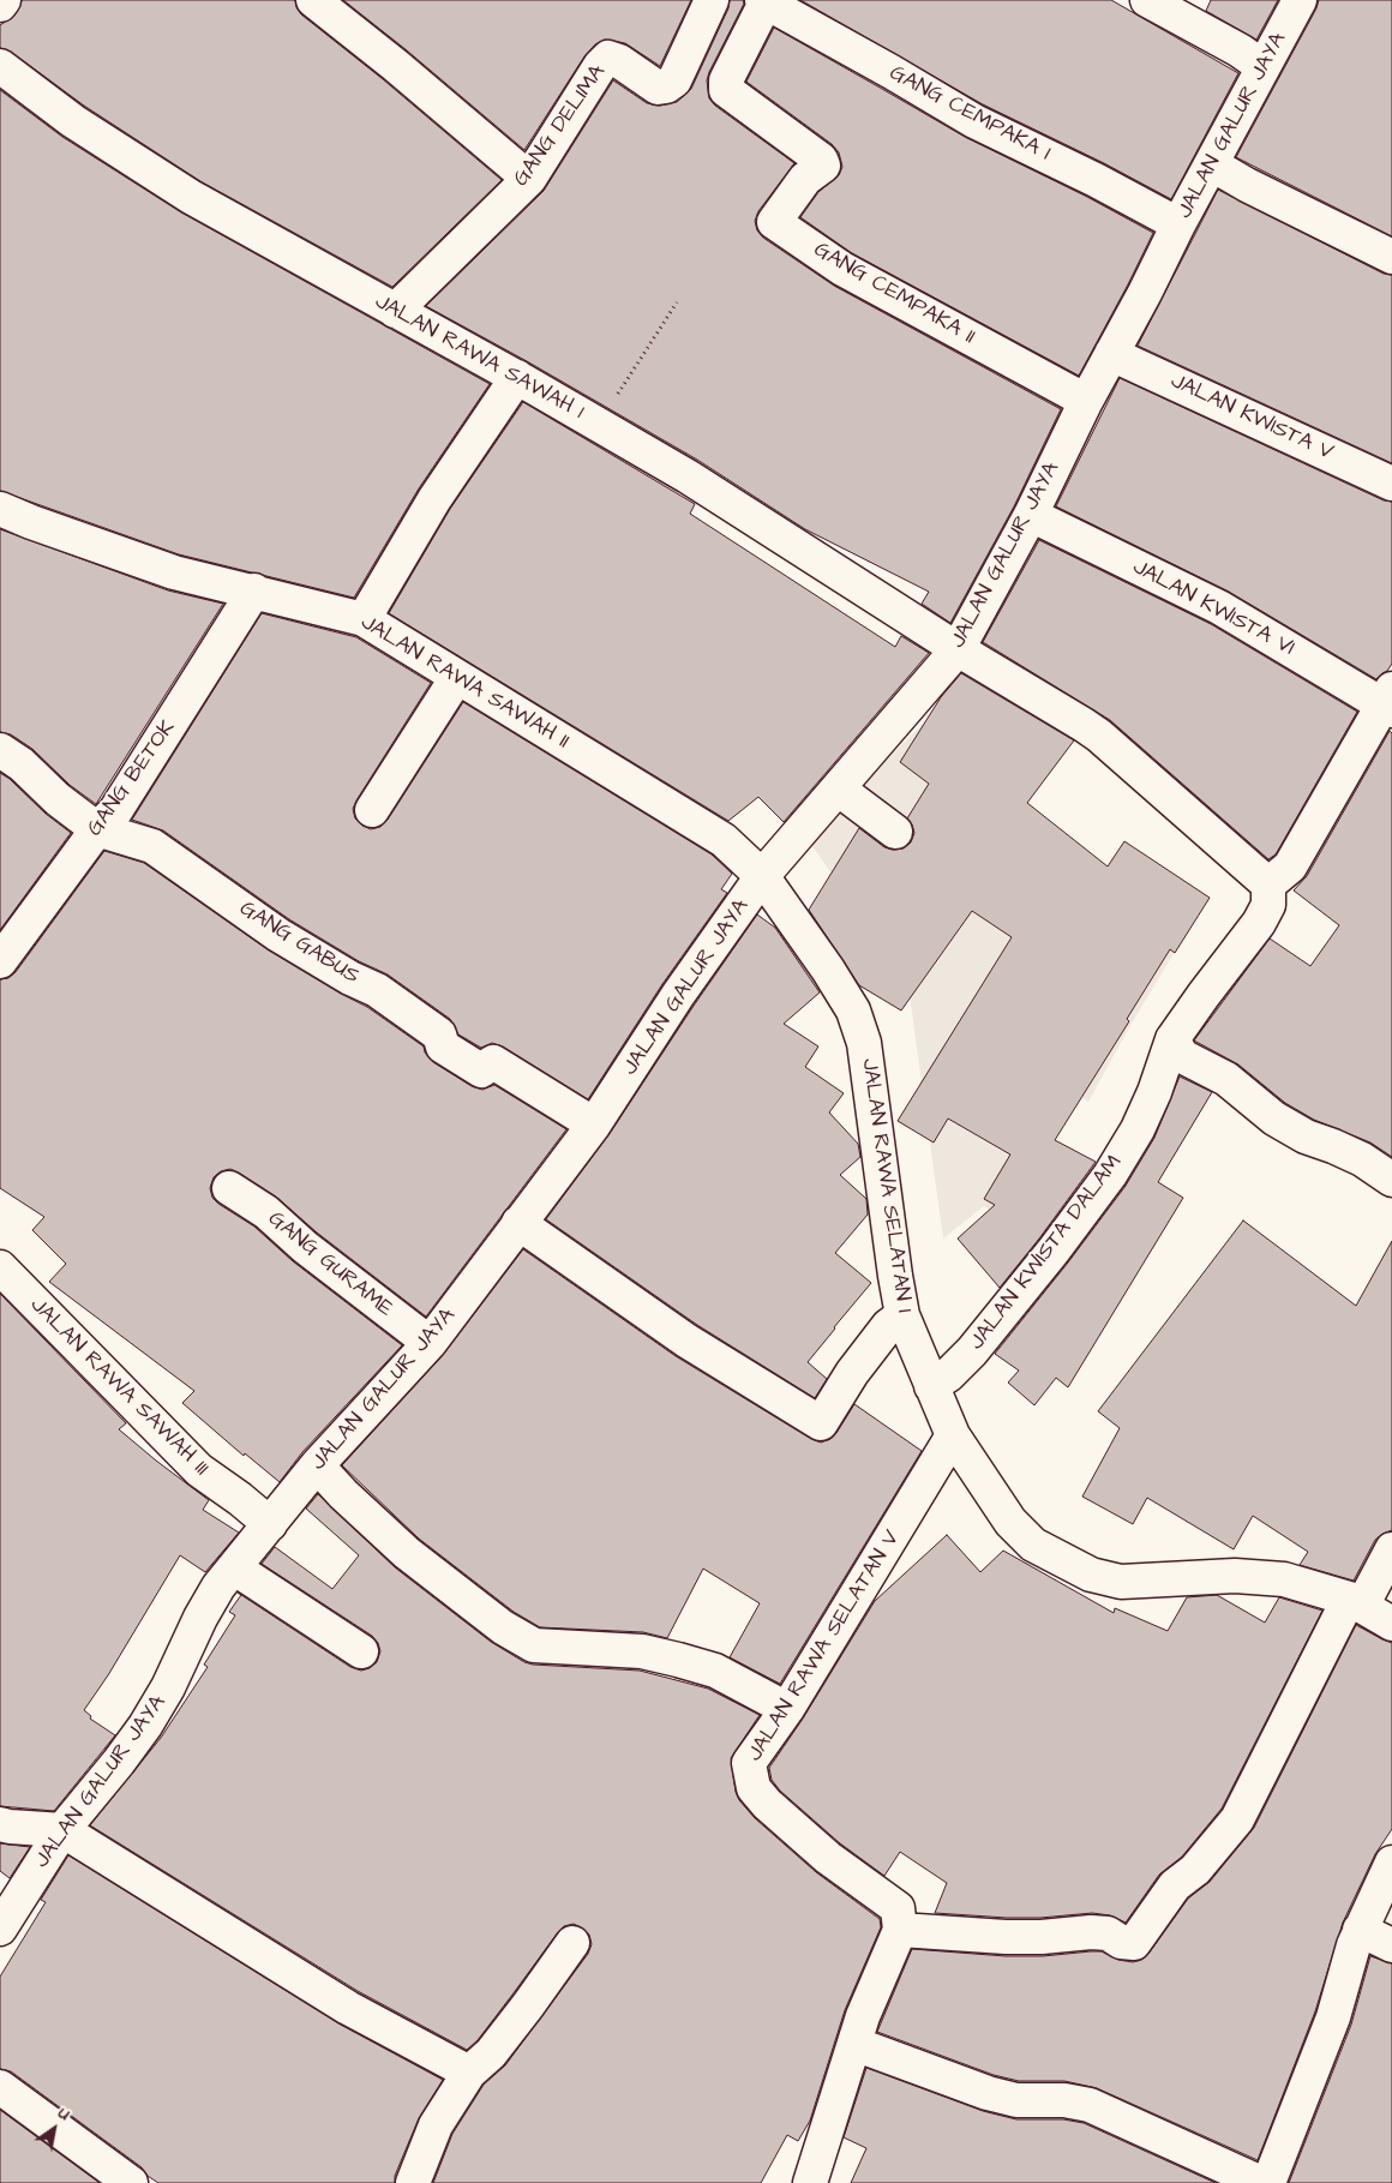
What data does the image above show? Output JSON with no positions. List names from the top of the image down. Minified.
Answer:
{"streets":{"street":["GANG CEMPAKA I","GANG DELIMA","JALAN GALUR JAYA","GANG CEMPAKA II","JALAN RAWA SAWAH 1","JALAN KWISTA V","JALAN KWISTA VI","JALAN RAWA SAWAH II","GANG BETOK","GANG GABUS","JALAN RAWA SELATAN I","JALAN KWISTA DALAM","GANG GURAME","JALAN RAWA SAWAH III","JALAN RAWA SELATAN V"]},"crossings":[["GANG CEMPAKA I","JALAN GALUR JAYA"],["GANG CEMPAKA I","GANG CEMPAKA II"],["GANG DELIMA","JALAN RAWA SAWAH 1"],["JALAN GALUR JAYA","GANG CEMPAKA II"],["JALAN GALUR JAYA","JALAN RAWA SAWAH 1"],["JALAN GALUR JAYA","JALAN KWISTA V"],["JALAN GALUR JAYA","JALAN KWISTA VI"],["JALAN GALUR JAYA","JALAN RAWA SAWAH II"],["JALAN GALUR JAYA","GANG GABUS"],["JALAN GALUR JAYA","JALAN RAWA SELATAN I"],["JALAN GALUR JAYA","GANG GURAME"],["JALAN GALUR JAYA","JALAN RAWA SAWAH III"],["JALAN RAWA SAWAH II","GANG BETOK"],["JALAN RAWA SAWAH II","JALAN RAWA SELATAN I"],["GANG BETOK","GANG GABUS"],["JALAN RAWA SELATAN I","JALAN KWISTA DALAM"],["JALAN RAWA SELATAN I","JALAN RAWA SELATAN V"]],"north":"top right"}
